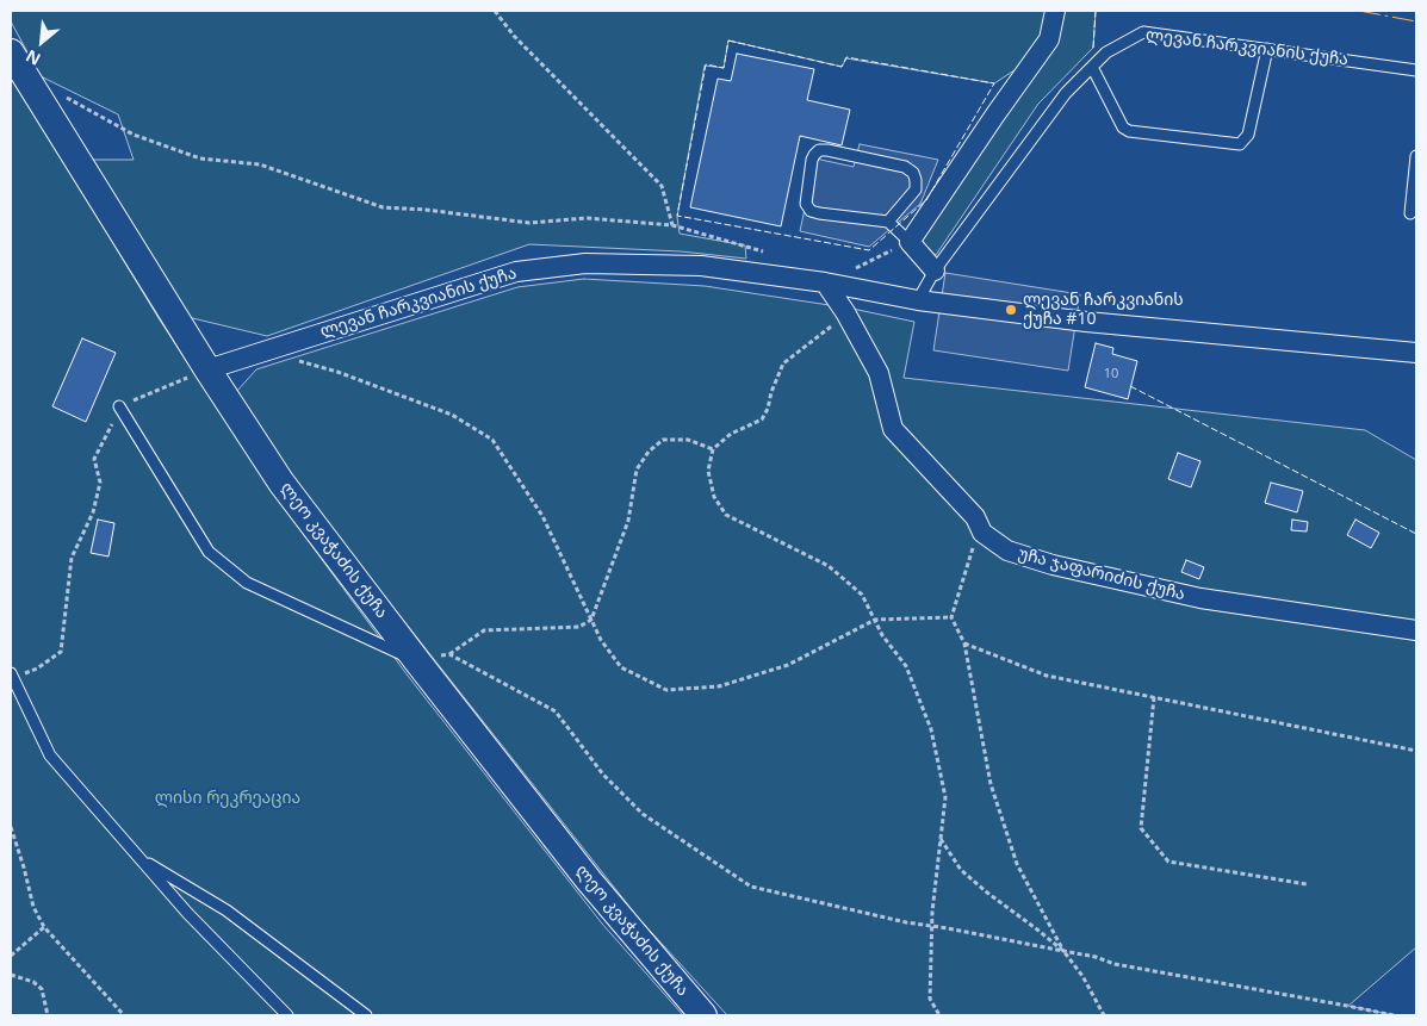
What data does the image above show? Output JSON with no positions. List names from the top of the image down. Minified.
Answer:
{"streets":{"main road":["ლეო კვაჭაძის ქუჩა"],"street":["ლევან ჩარკვიანის ქუჩა","უჩა ჯაფარიძის ქუჩა"]},"crossings":[["ლევან ჩარკვიანის ქუჩა","ლეო კვაჭაძის ქუჩა"],["ლევან ჩარკვიანის ქუჩა","უჩა ჯაფარიძის ქუჩა"]],"parks":["ლისი რეკრეაცია"],"places":["ლევან ჩარკვიანის ქუჩა #10"],"house_numbers":["10"],"north":"bottom left"}
